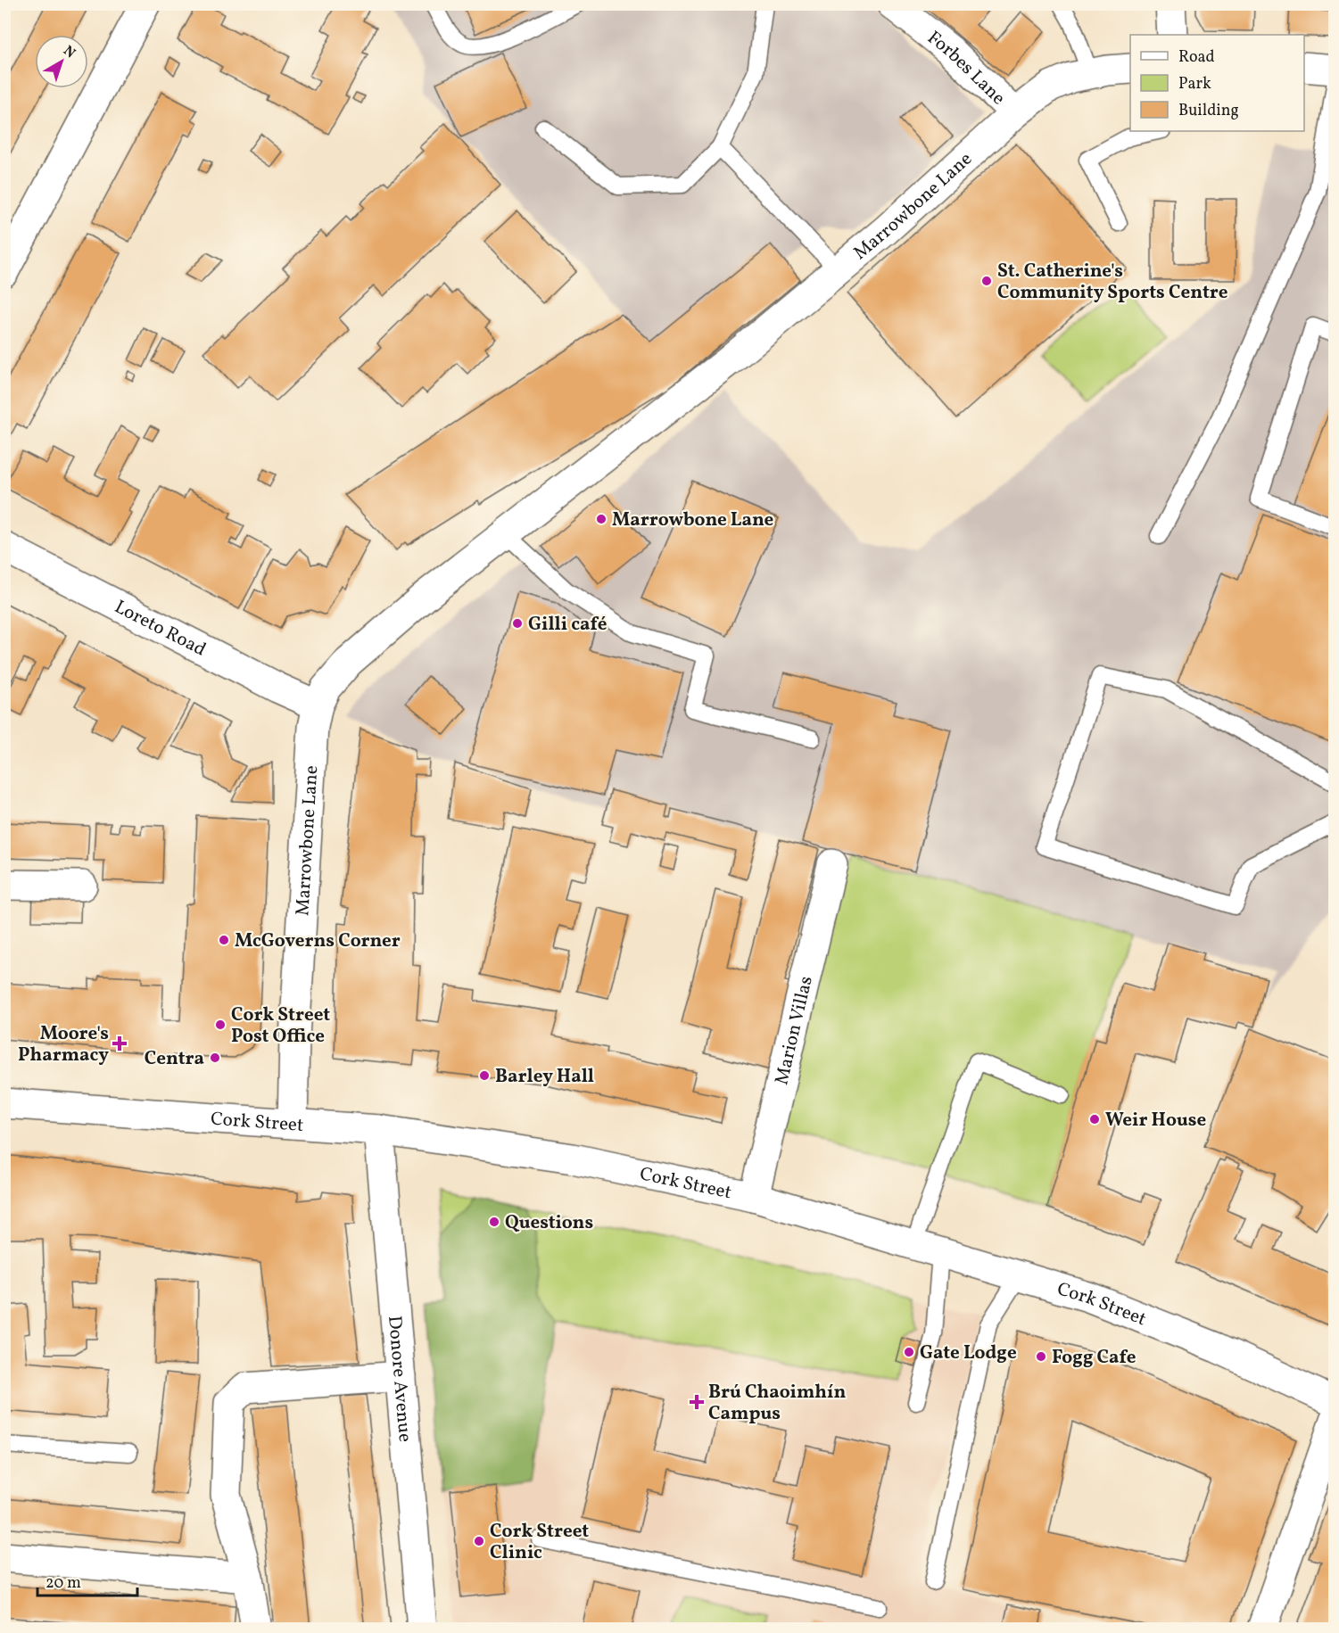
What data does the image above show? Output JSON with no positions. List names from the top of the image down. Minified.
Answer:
{"streets":{"main road":["Forbes Lane","Marrowbone Lane","Loreto Road","Marion Villas","Cork Street","Donore Avenue"]},"crossings":[["Forbes Lane","Marrowbone Lane"],["Marrowbone Lane","Loreto Road"],["Marrowbone Lane","Cork Street"],["Marion Villas","Cork Street"],["Cork Street","Donore Avenue"]],"places":{"other":["St. Catherine's Community Sports Centre","Marrowbone Lane","Gilli café","McGoverns Corner","Cork Street Post Office","Centra","Barley Hall","Weir House","Questions","Gate Lodge","Fogg Cafe","Cork Street Clinic"],"health":["Moore's Pharmacy","Brú Chaoimhín Campus"]},"legend":["Road","Park","Building"],"scale_bar":"20 m","north":"top right"}
